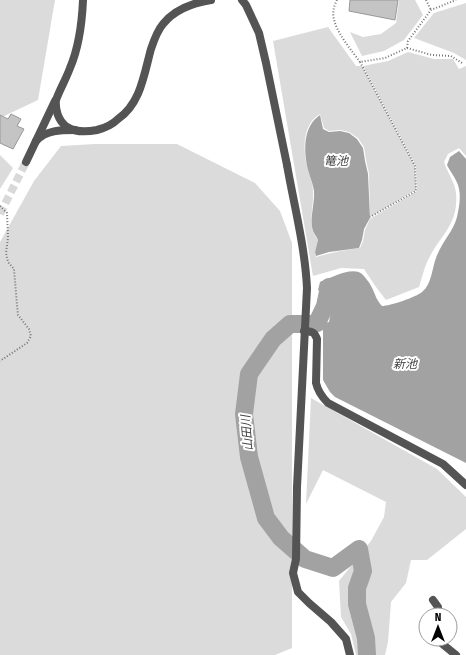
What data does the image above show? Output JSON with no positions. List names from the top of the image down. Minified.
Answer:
{"water":["篭池","新池","山田川"],"north":"top"}
